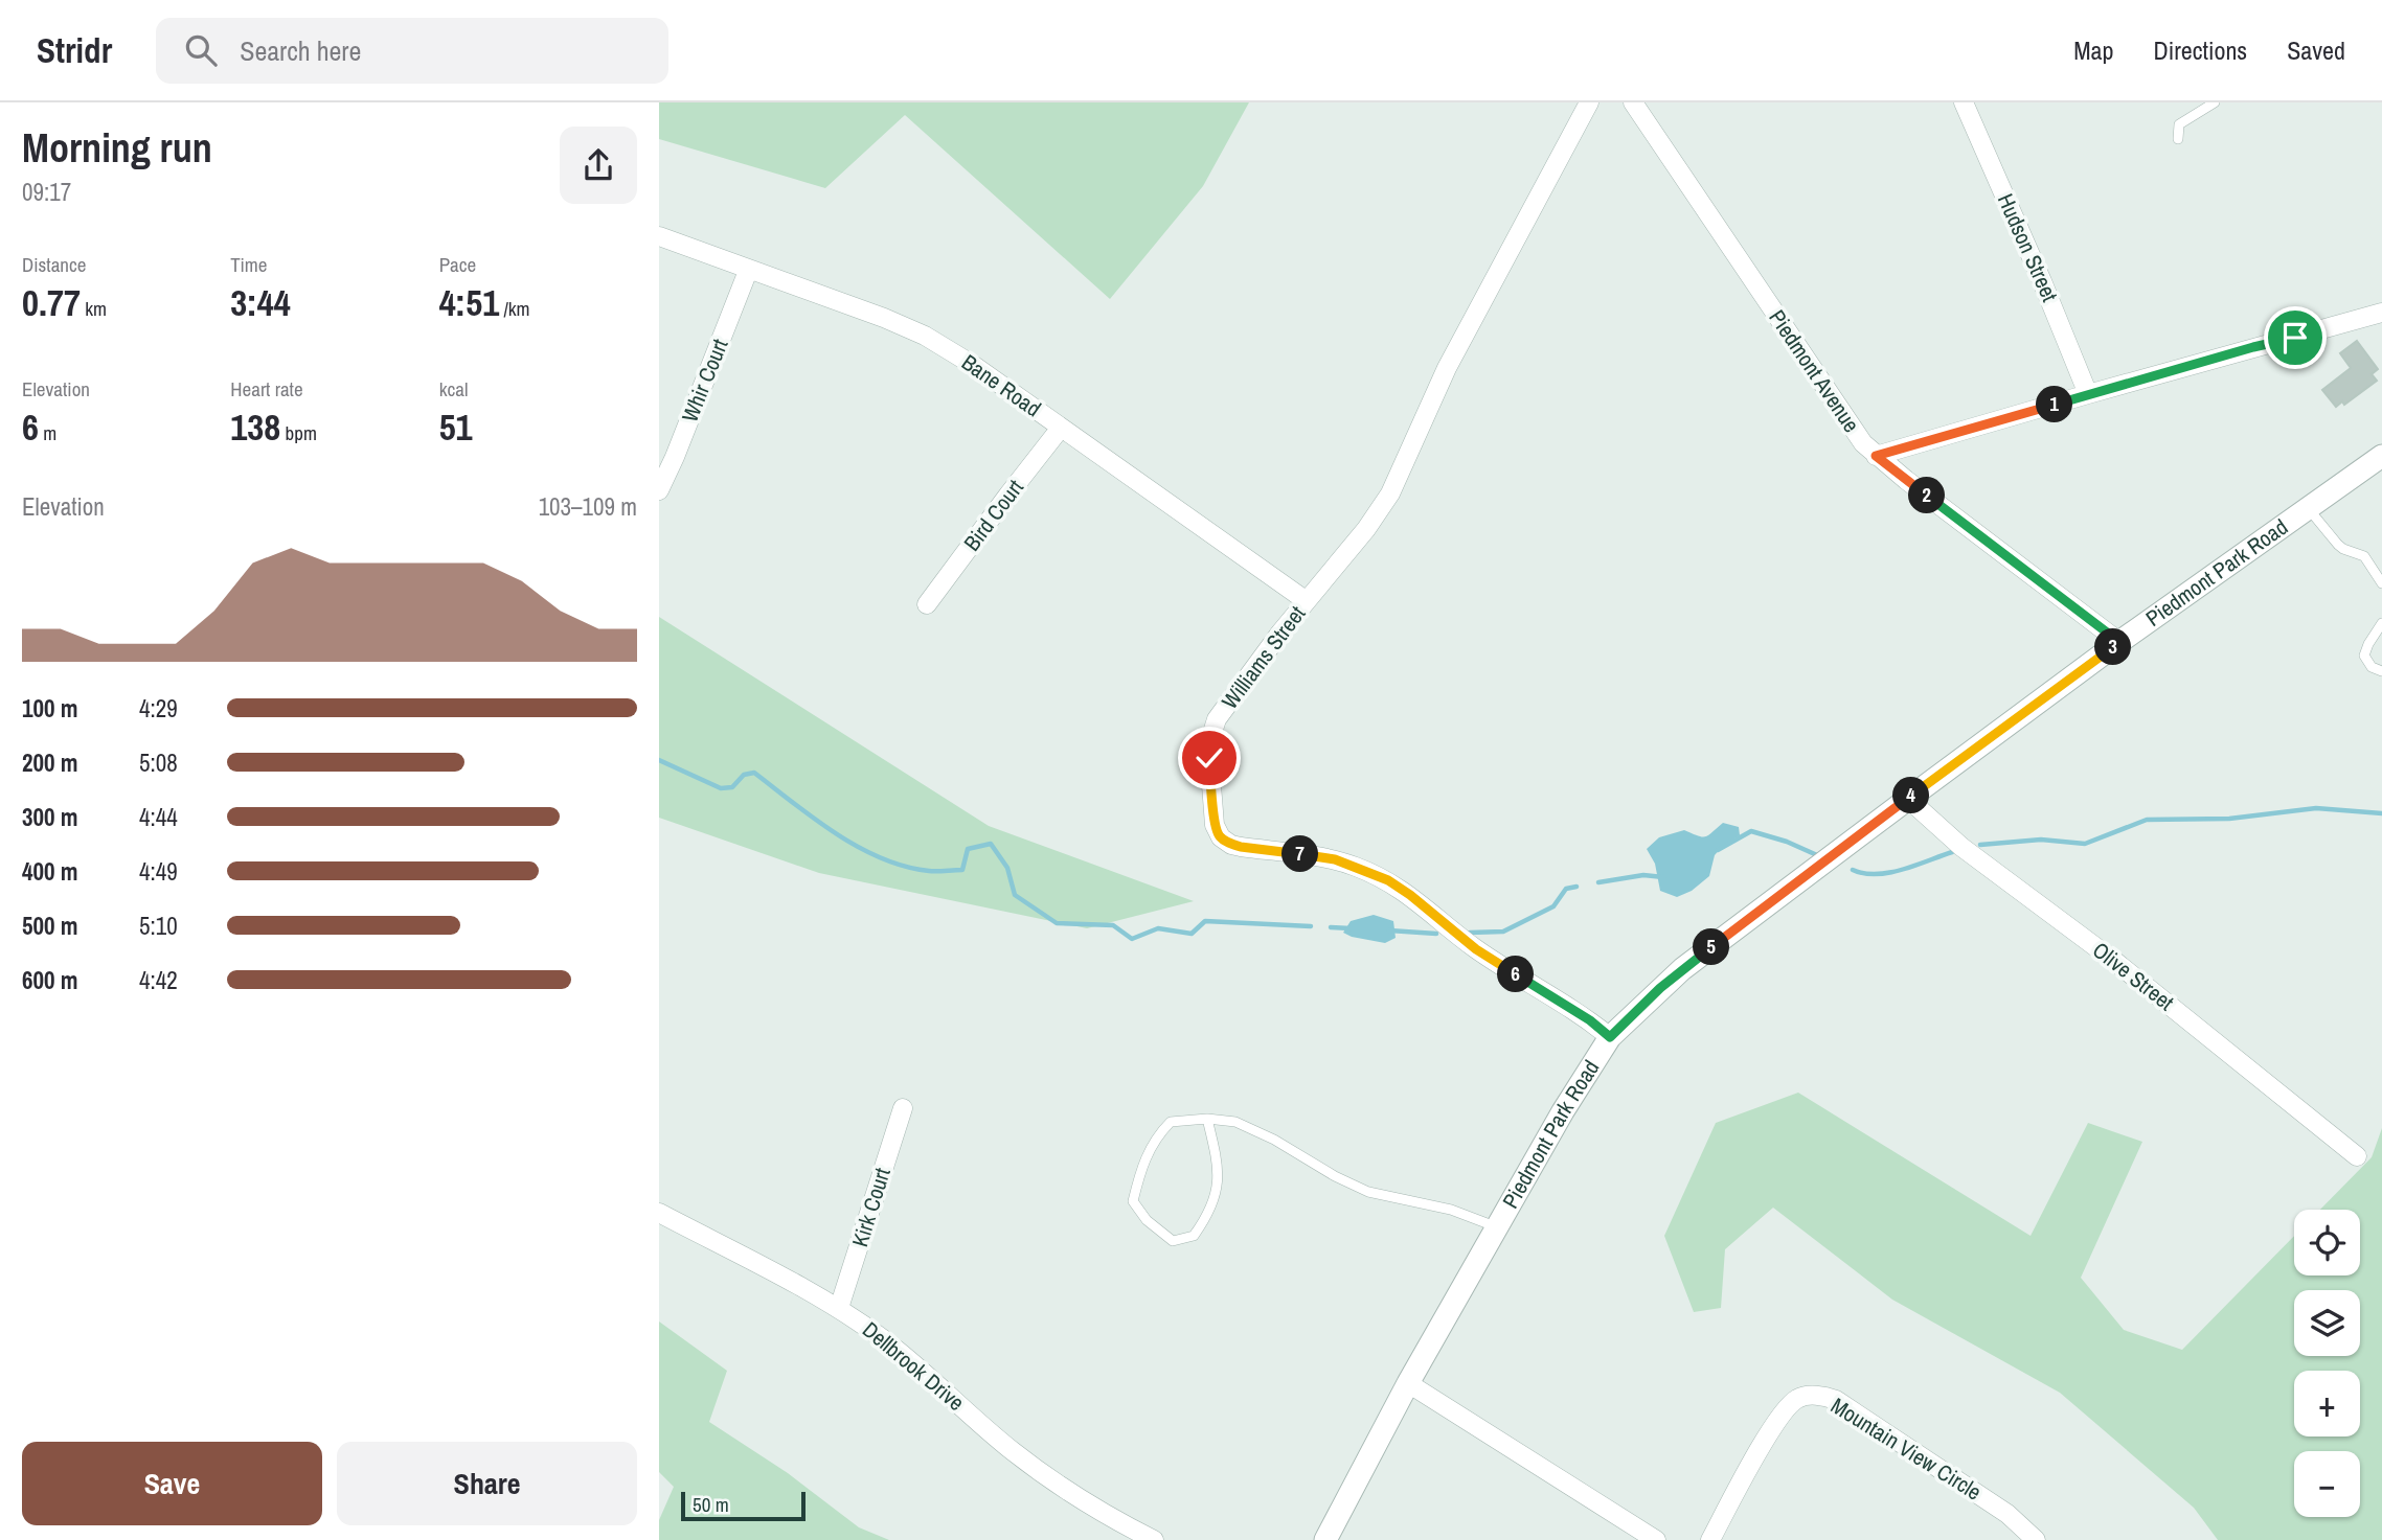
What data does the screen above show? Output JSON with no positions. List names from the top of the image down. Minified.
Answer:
{"streets":{"street":["Hudson Street","Piedmont Avenue","Whir Court","Bane Road","Bird Court","Piedmont Park Road","Williams Street","Olive Street","Kirk Court","Dellbrook Drive","Mountain View Circle"]},"crossings":[["Piedmont Avenue","Piedmont Park Road"],["Whir Court","Bane Road"],["Bane Road","Bird Court"],["Bane Road","Williams Street"],["Piedmont Park Road","Williams Street"],["Piedmont Park Road","Olive Street"],["Kirk Court","Dellbrook Drive"]],"scale_bar":"50 m","page":{"header":"Stridr","search":"Search here","nav":["Map","Directions","Saved"],"heading":["Morning run","09:17"],"stats":[["Distance","0.77 km"],["Time","3:44"],["Pace","4:51 /km"],["Elevation","6 m"],["Heart rate","138 bpm"],["kcal","51"]],"pins":["1","2","3","4","7","5","6"],"chart":["Elevation","103–109 m"],"list":[{"name":"100 m","note":"4:29"},{"name":"200 m","note":"5:08"},{"name":"300 m","note":"4:44"},{"name":"400 m","note":"4:49"},{"name":"500 m","note":"5:10"},{"name":"600 m","note":"4:42"}],"map_buttons":["+","−"],"buttons":["Save","Share"],"scale":"50 m"}}
